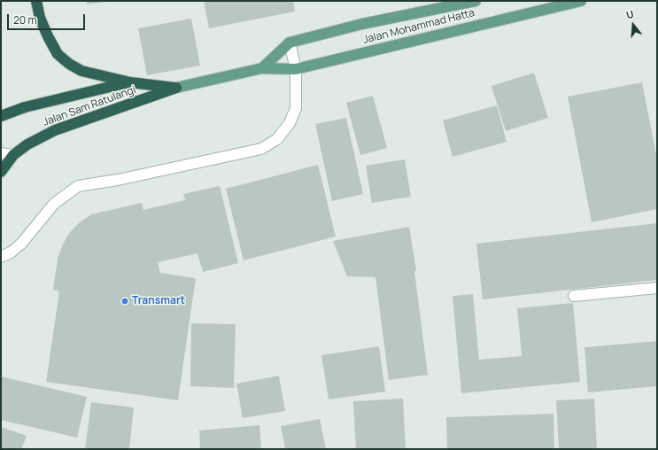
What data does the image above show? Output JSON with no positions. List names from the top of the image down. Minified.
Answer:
{"streets":{"highway":["Jalan Mohammad Hatta","Jalan Sam Ratulangi"]},"crossings":[["Jalan Mohammad Hatta","Jalan Sam Ratulangi"]],"places":["Transmart"],"scale_bar":"20 m","north":"top"}
